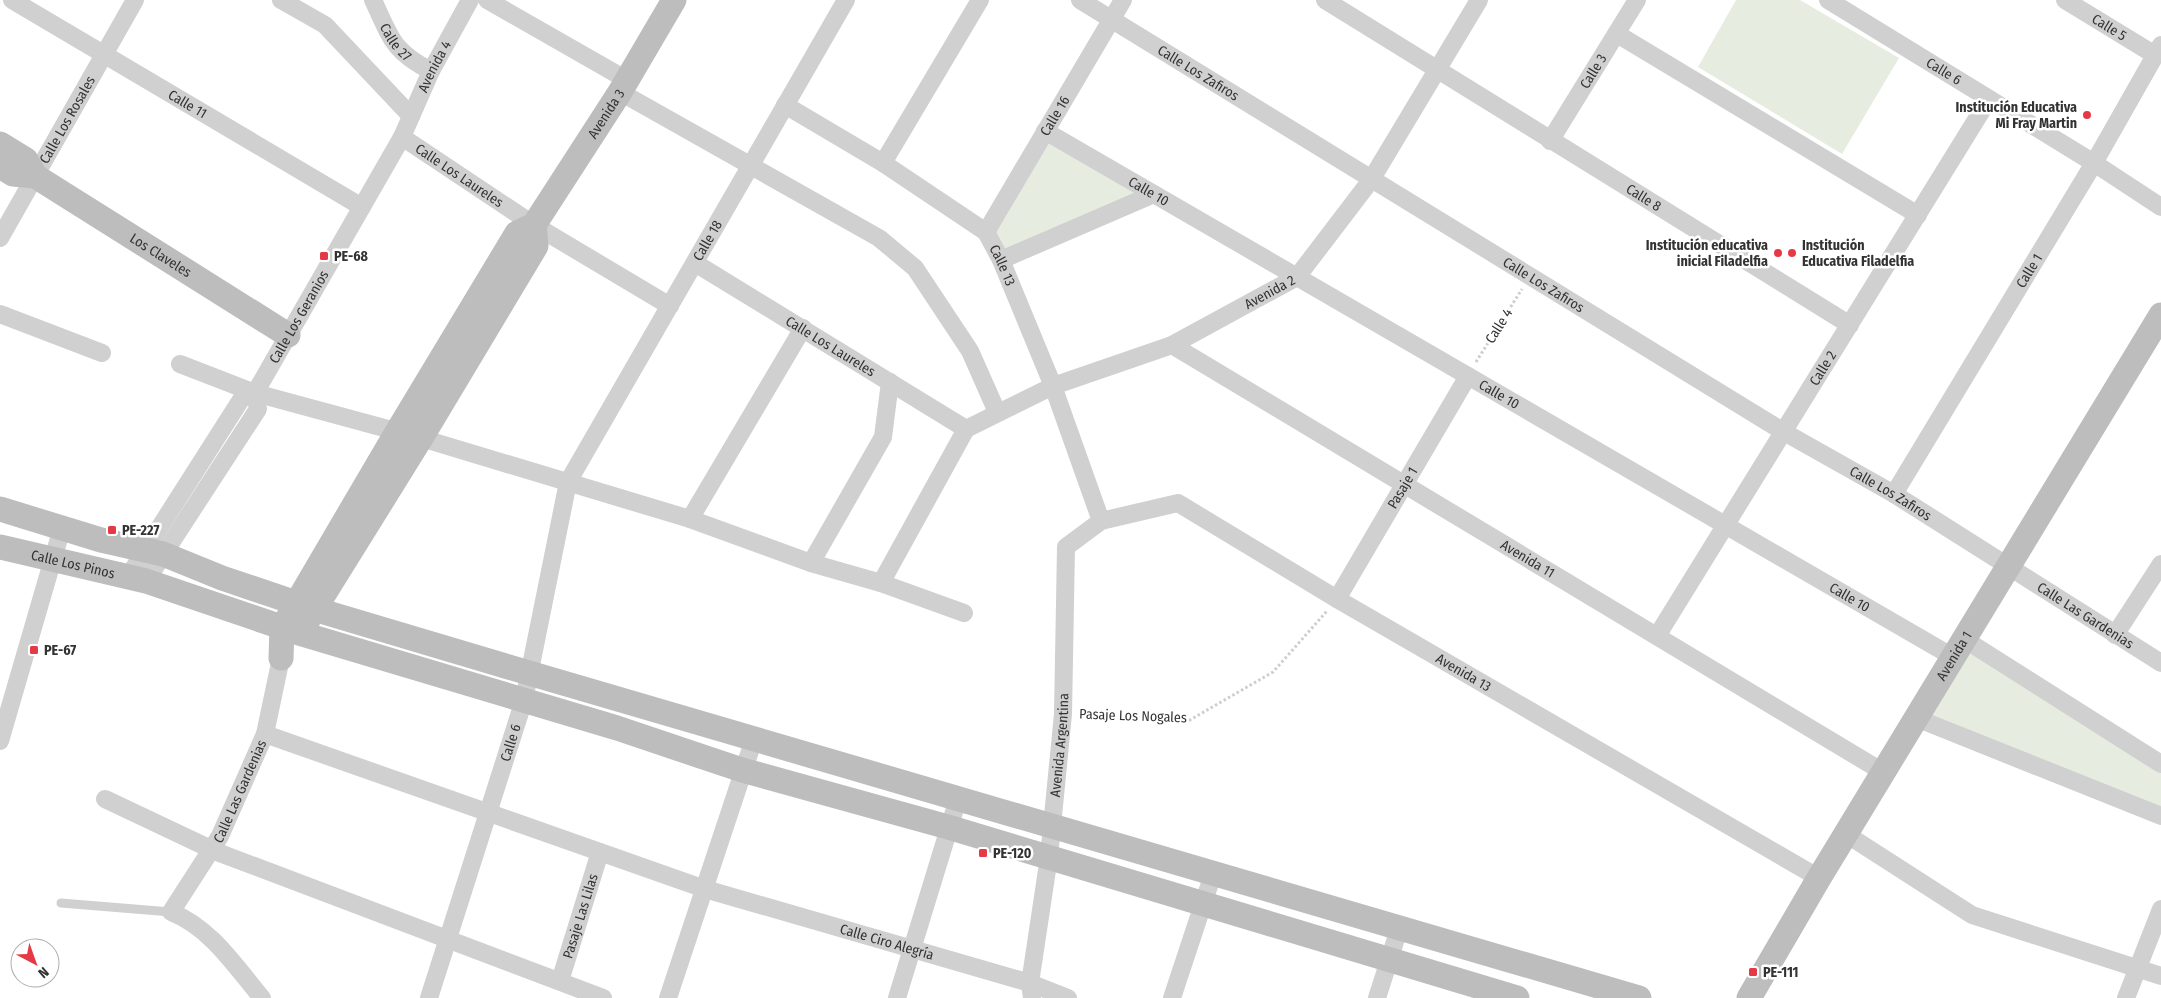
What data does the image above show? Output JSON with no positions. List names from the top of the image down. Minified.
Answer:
{"streets":{"street":["Calle 5","Calle 27","Avenida 4","Calle 3","Calle 6","Calle Los Zafiros","Calle 11","Avenida 3","Calle 16","Calle Los Rosales","Calle Los Laureles","Calle 10","Calle 8","Calle 18","Los Claveles","Calle 13","Calle 1","Avenida 2","Calle Los Geranios","Calle 2","Pasaje 1","Avenida 11","Calle Los Pinos","Calle Las Gardenias","Avenida 1","Avenida 13","Avenida Argentina","Pasaje Las Lilas","Calle Ciro Alegría"],"path":["Calle 4","Pasaje Los Nogales"]},"crossings":[["Calle 5","Calle 1"],["Calle 27","Avenida 4"],["Avenida 4","Calle Los Laureles"],["Avenida 4","Calle Los Geranios"],["Calle 3","Calle 8"],["Calle 6","Calle 18"],["Calle 6","Calle 1"],["Calle 6","Calle 2"],["Calle 6","Calle Los Pinos"],["Calle 6","Calle Ciro Alegría"],["Calle Los Zafiros","Calle 16"],["Calle Los Zafiros","Calle 1"],["Calle Los Zafiros","Avenida 2"],["Calle Los Zafiros","Calle 4"],["Calle Los Zafiros","Calle 2"],["Calle Los Zafiros","Calle Las Gardenias"],["Calle Los Zafiros","Avenida 1"],["Calle 11","Calle Los Rosales"],["Calle 11","Calle Los Geranios"],["Avenida 3","Calle Los Laureles"],["Avenida 3","Calle Las Gardenias"],["Calle 16","Calle 10"],["Calle 16","Calle 13"],["Calle Los Rosales","Los Claveles"],["Calle Los Laureles","Calle 18"],["Calle Los Laureles","Avenida 2"],["Calle Los Laureles","Calle Los Geranios"],["Calle 10","Avenida 2"],["Calle 10","Calle 4"],["Calle 10","Calle 2"],["Calle 10","Pasaje 1"],["Calle 10","Avenida 1"],["Calle 8","Avenida 2"],["Calle 8","Calle 2"],["Calle 18","Calle 13"],["Los Claveles","Calle Los Geranios"],["Calle 13","Avenida 2"],["Calle 13","Avenida 13"],["Calle 13","Avenida Argentina"],["Avenida 2","Avenida 11"],["Calle Los Geranios","Calle Los Pinos"],["Calle 4","Pasaje 1"],["Calle 2","Avenida 11"],["Pasaje 1","Avenida 11"],["Pasaje 1","Avenida 13"],["Pasaje 1","Pasaje Los Nogales"],["Avenida 11","Avenida 1"],["Calle Los Pinos","Calle Las Gardenias"],["Calle Los Pinos","Avenida Argentina"],["Calle Las Gardenias","Avenida 1"],["Calle Las Gardenias","Calle Ciro Alegría"],["Avenida 1","Avenida 13"],["Avenida 13","Pasaje Los Nogales"],["Avenida 13","Avenida Argentina"],["Pasaje Los Nogales","Avenida Argentina"],["Avenida Argentina","Calle Ciro Alegría"],["Pasaje Las Lilas","Calle Ciro Alegría"]],"places":{"other":["Institución Educativa Mi Fray Martin","Institución educativa inicial Filadelfia","Institución Educativa Filadelfia"],"transit":["PE-68","PE-227","PE-67","PE-120","PE-111"]},"north":"bottom right"}
